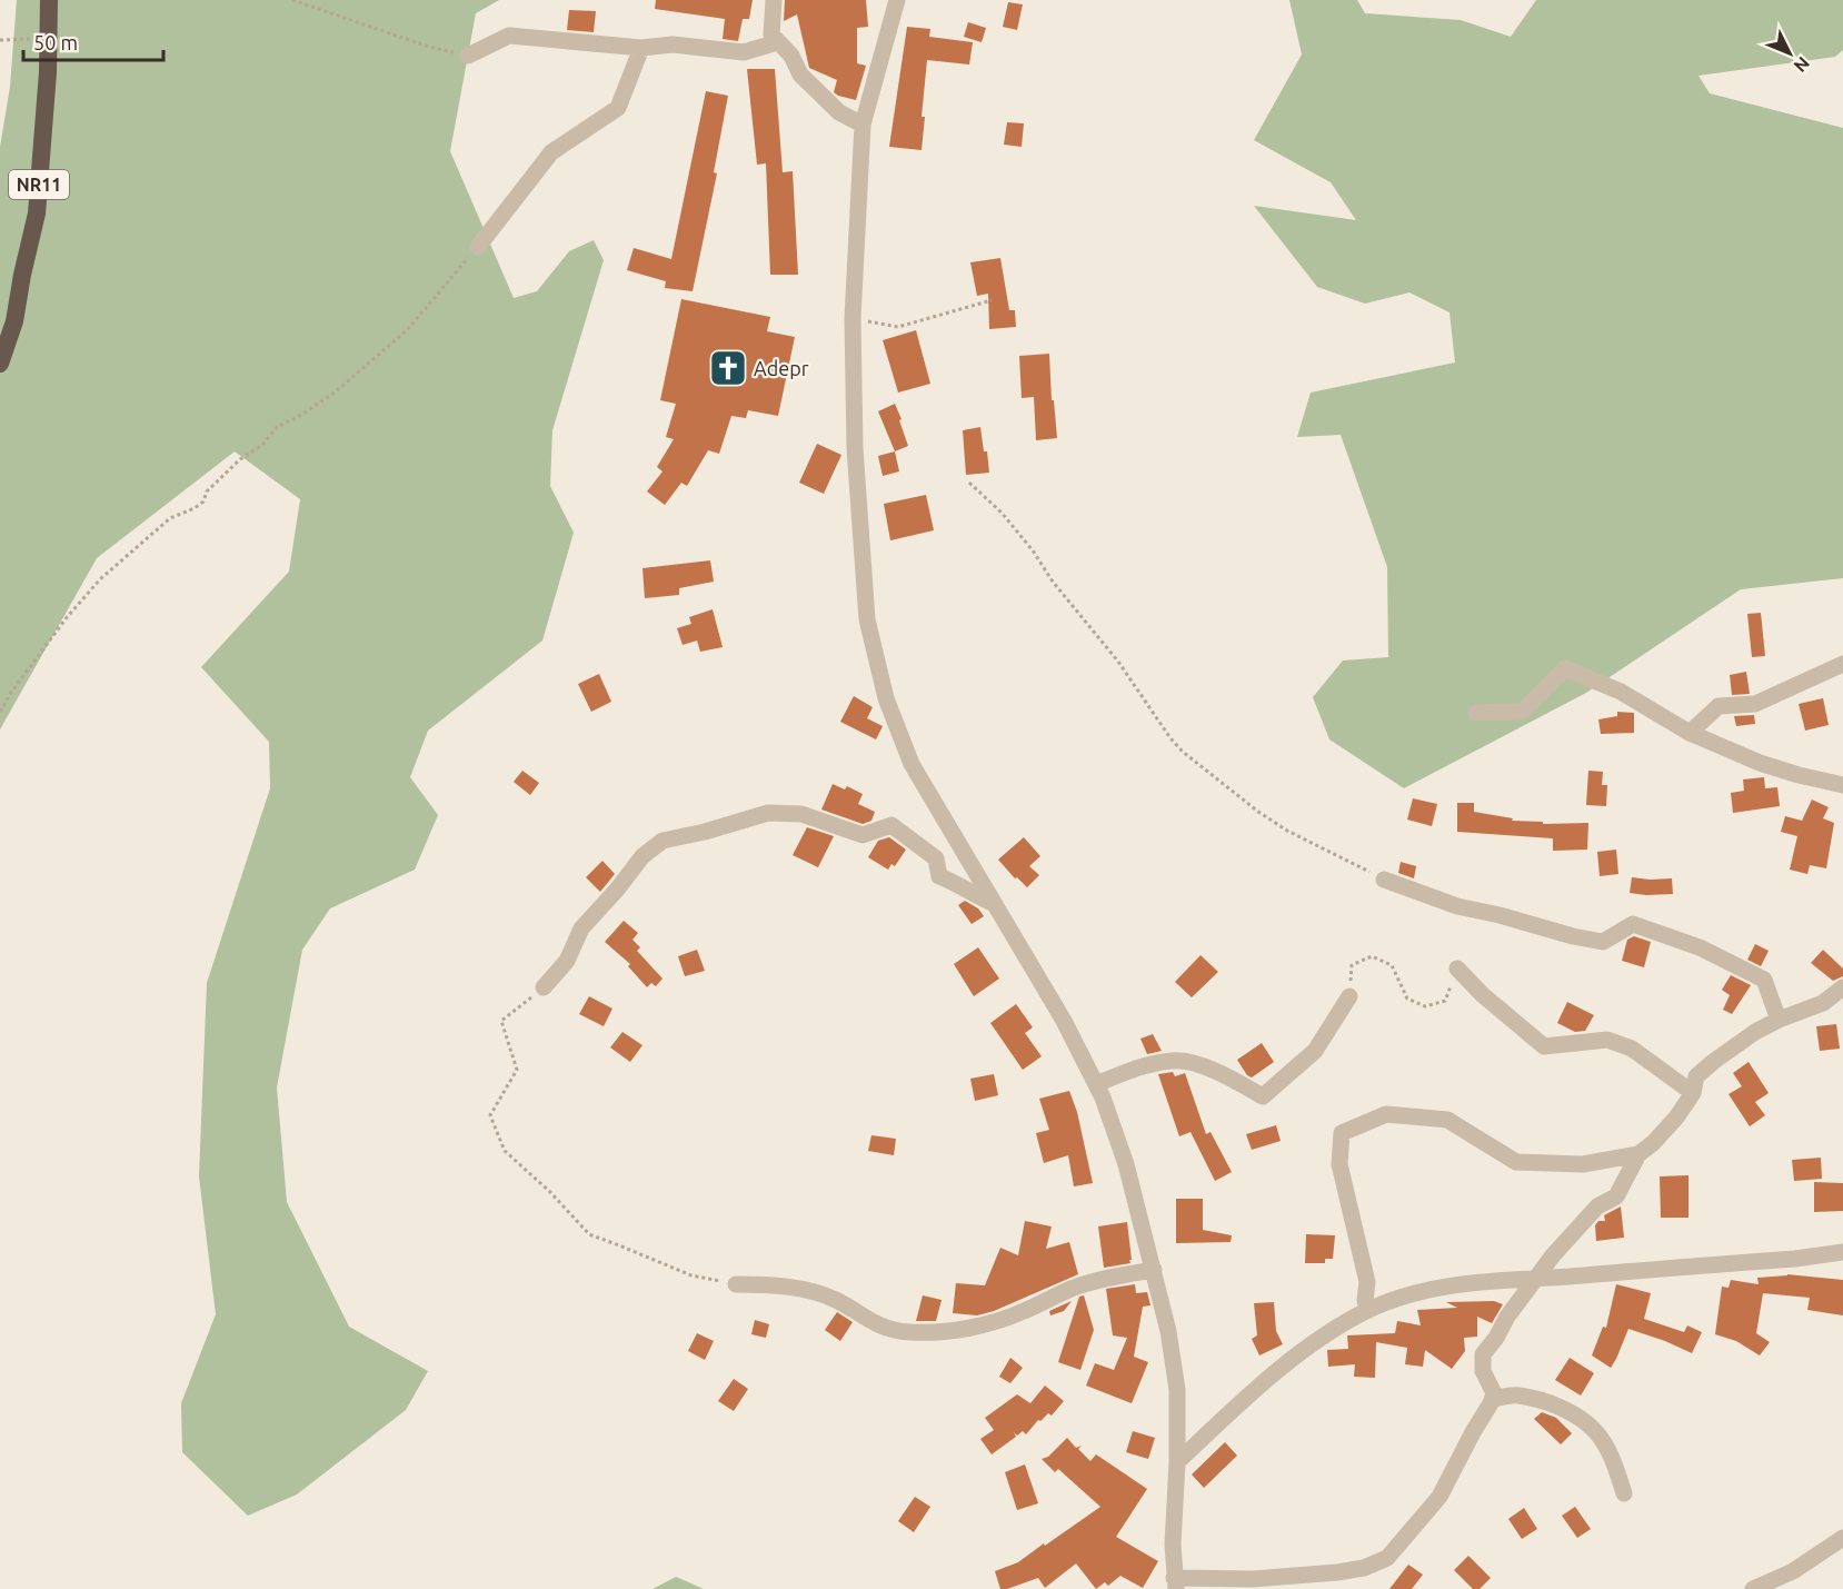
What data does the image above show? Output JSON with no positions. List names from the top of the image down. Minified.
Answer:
{"streets":{"highway":["NR11"]},"places":{"church":["Adepr"]},"scale_bar":"50 m","north":"bottom right"}
